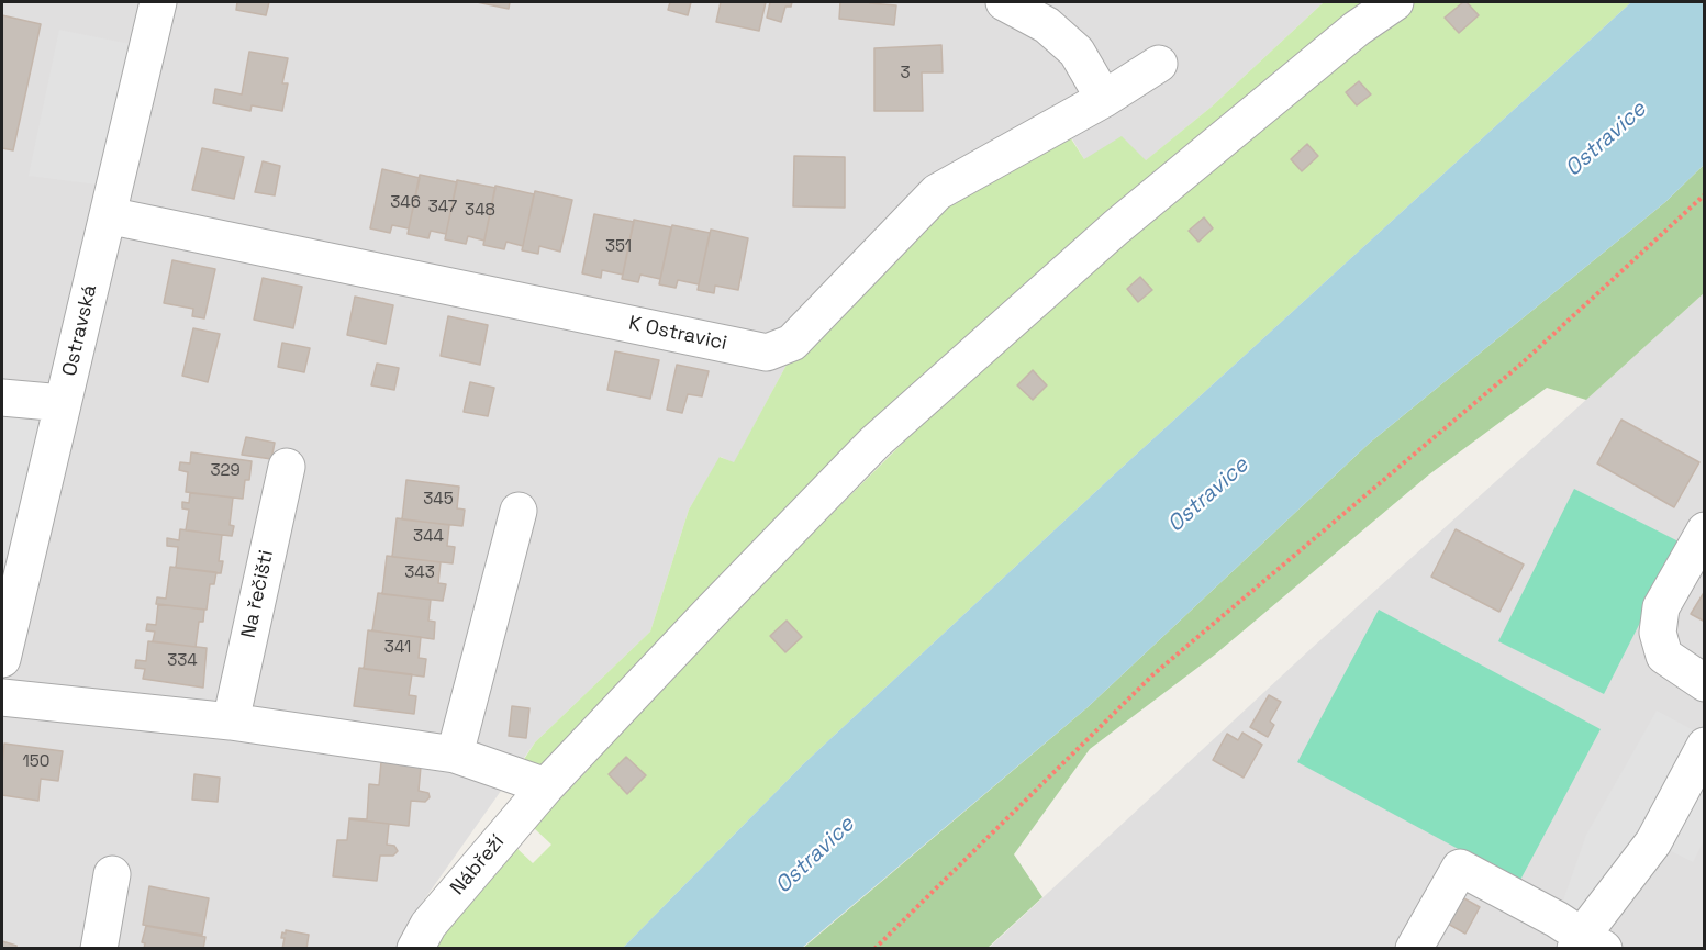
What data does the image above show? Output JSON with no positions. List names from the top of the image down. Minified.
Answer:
{"streets":{"street":["Ostravská","K Ostravici","Na řečišti","Nábřeží"]},"crossings":[["Ostravská","K Ostravici"]],"water":["Ostravice"],"house_numbers":["3","346","347","348","351","329","345","344","343","341","334","150"]}
